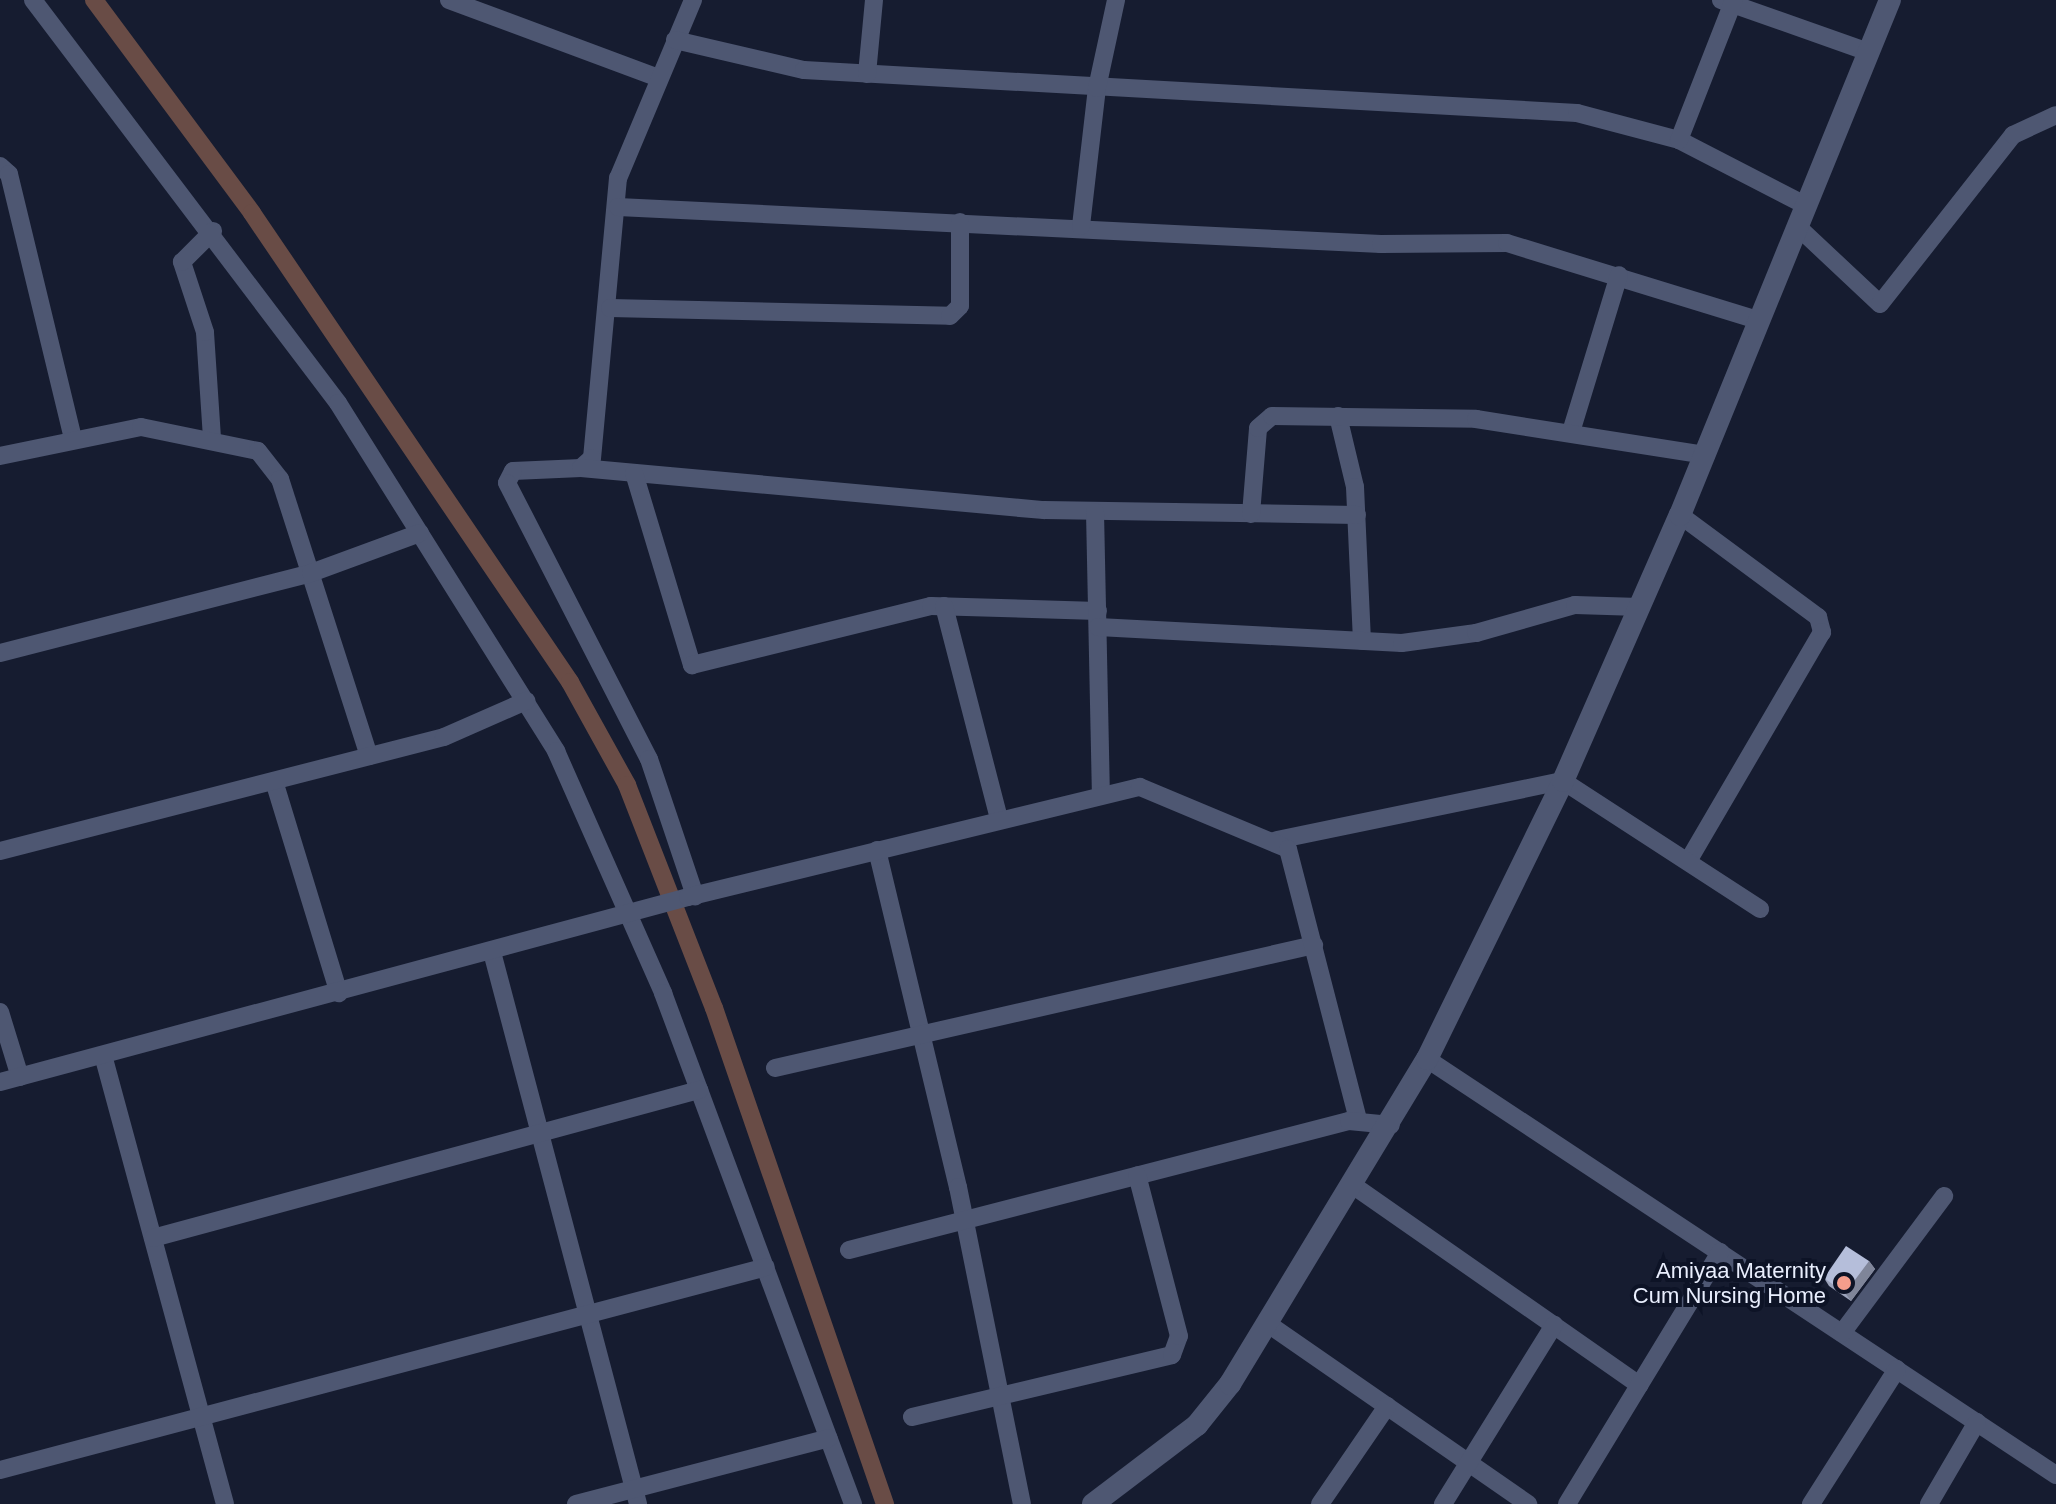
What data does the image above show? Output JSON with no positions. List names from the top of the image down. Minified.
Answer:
{"places":["Amiyaa Maternity Cum Nursing Home"]}
